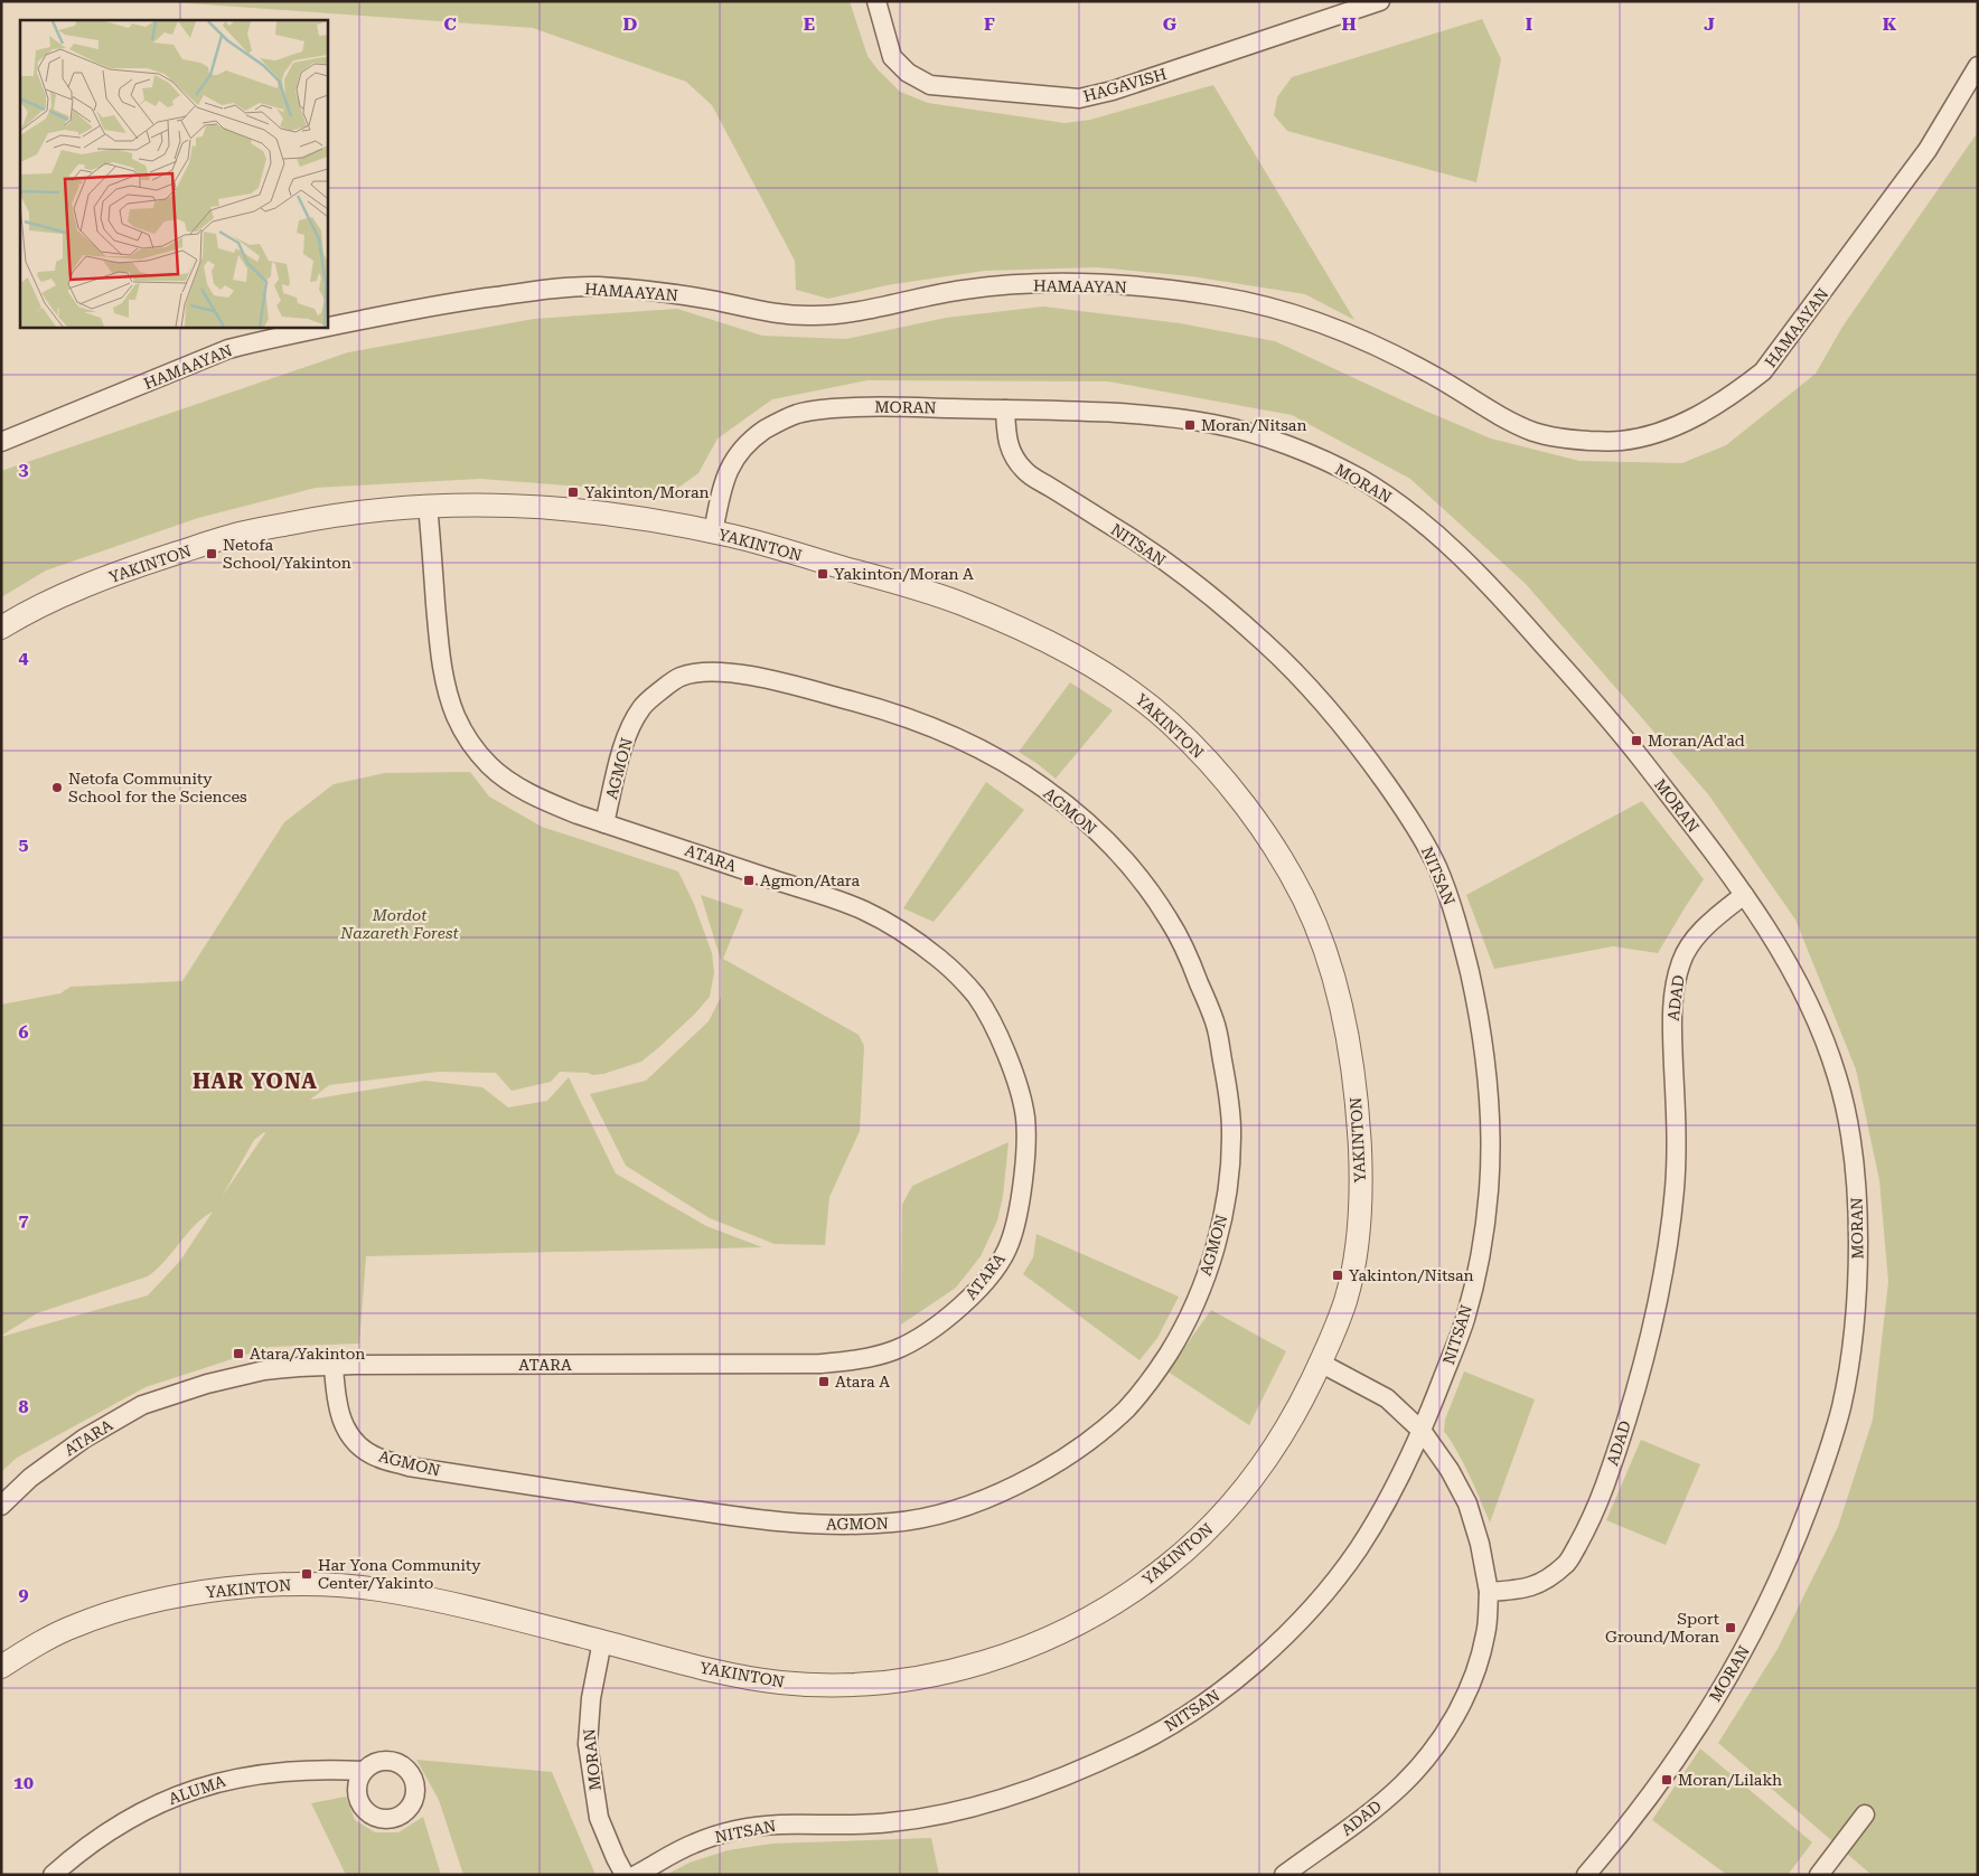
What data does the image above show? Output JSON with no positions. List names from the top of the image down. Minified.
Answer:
{"streets":{"street":["HAGAVISH","HAMAAYAN","MORAN","YAKINTON","NITSAN","AGMON","ATARA","ADAD","ALUMA"]},"crossings":[["MORAN","YAKINTON"],["MORAN","NITSAN"],["MORAN","ADAD"],["YAKINTON","ATARA"],["AGMON","ATARA"]],"districts":["HAR YONA"],"parks":["Mordot Nazareth Forest"],"places":{"transit":["Moran/Nitsan","Yakinton/Moran","Netofa School/Yakinton","Yakinton/Moran A","Moran/Ad'ad","Agmon/Atara","Yakinton/Nitsan","Atara/Yakinton","Atara A","Har Yona Community Center/Yakinto","Sport Ground/Moran","Moran/Lilakh"],"other":["Netofa Community School for the Sciences"]},"grid":{"columns":["C","D","E","F","G","H","I","J","K"],"rows":["3","4","5","6","7","8","9","10"]}}
